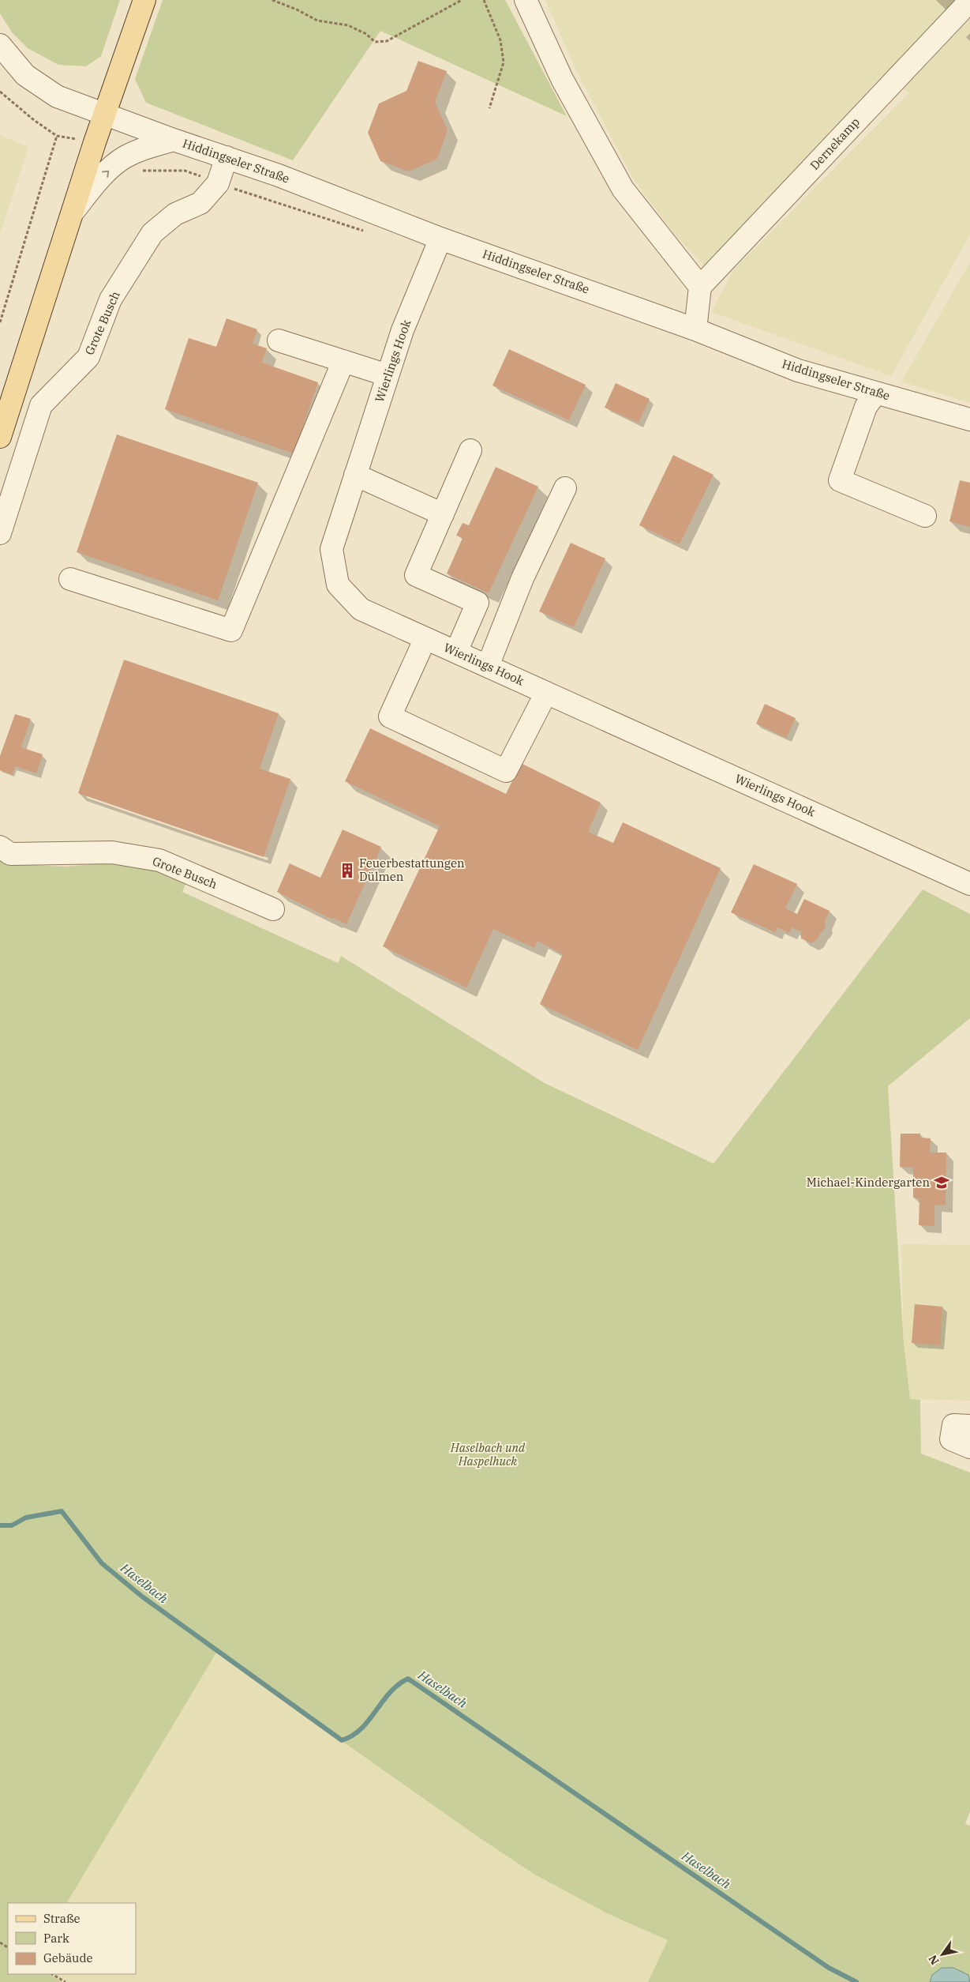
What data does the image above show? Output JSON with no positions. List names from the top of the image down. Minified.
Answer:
{"streets":{"street":["Dernekamp","Hiddingseler Straße","Grote Busch","Wierlings Hook"]},"crossings":[["Hiddingseler Straße","Grote Busch"],["Hiddingseler Straße","Wierlings Hook"]],"water":["Haselbach"],"parks":["Haselbach und Haspelhuck"],"places":{"building":["Feuerbestattungen Dülmen"],"school or university":["Michael-Kindergarten"]},"legend":["Straße","Park","Gebäude"],"north":"bottom left"}
